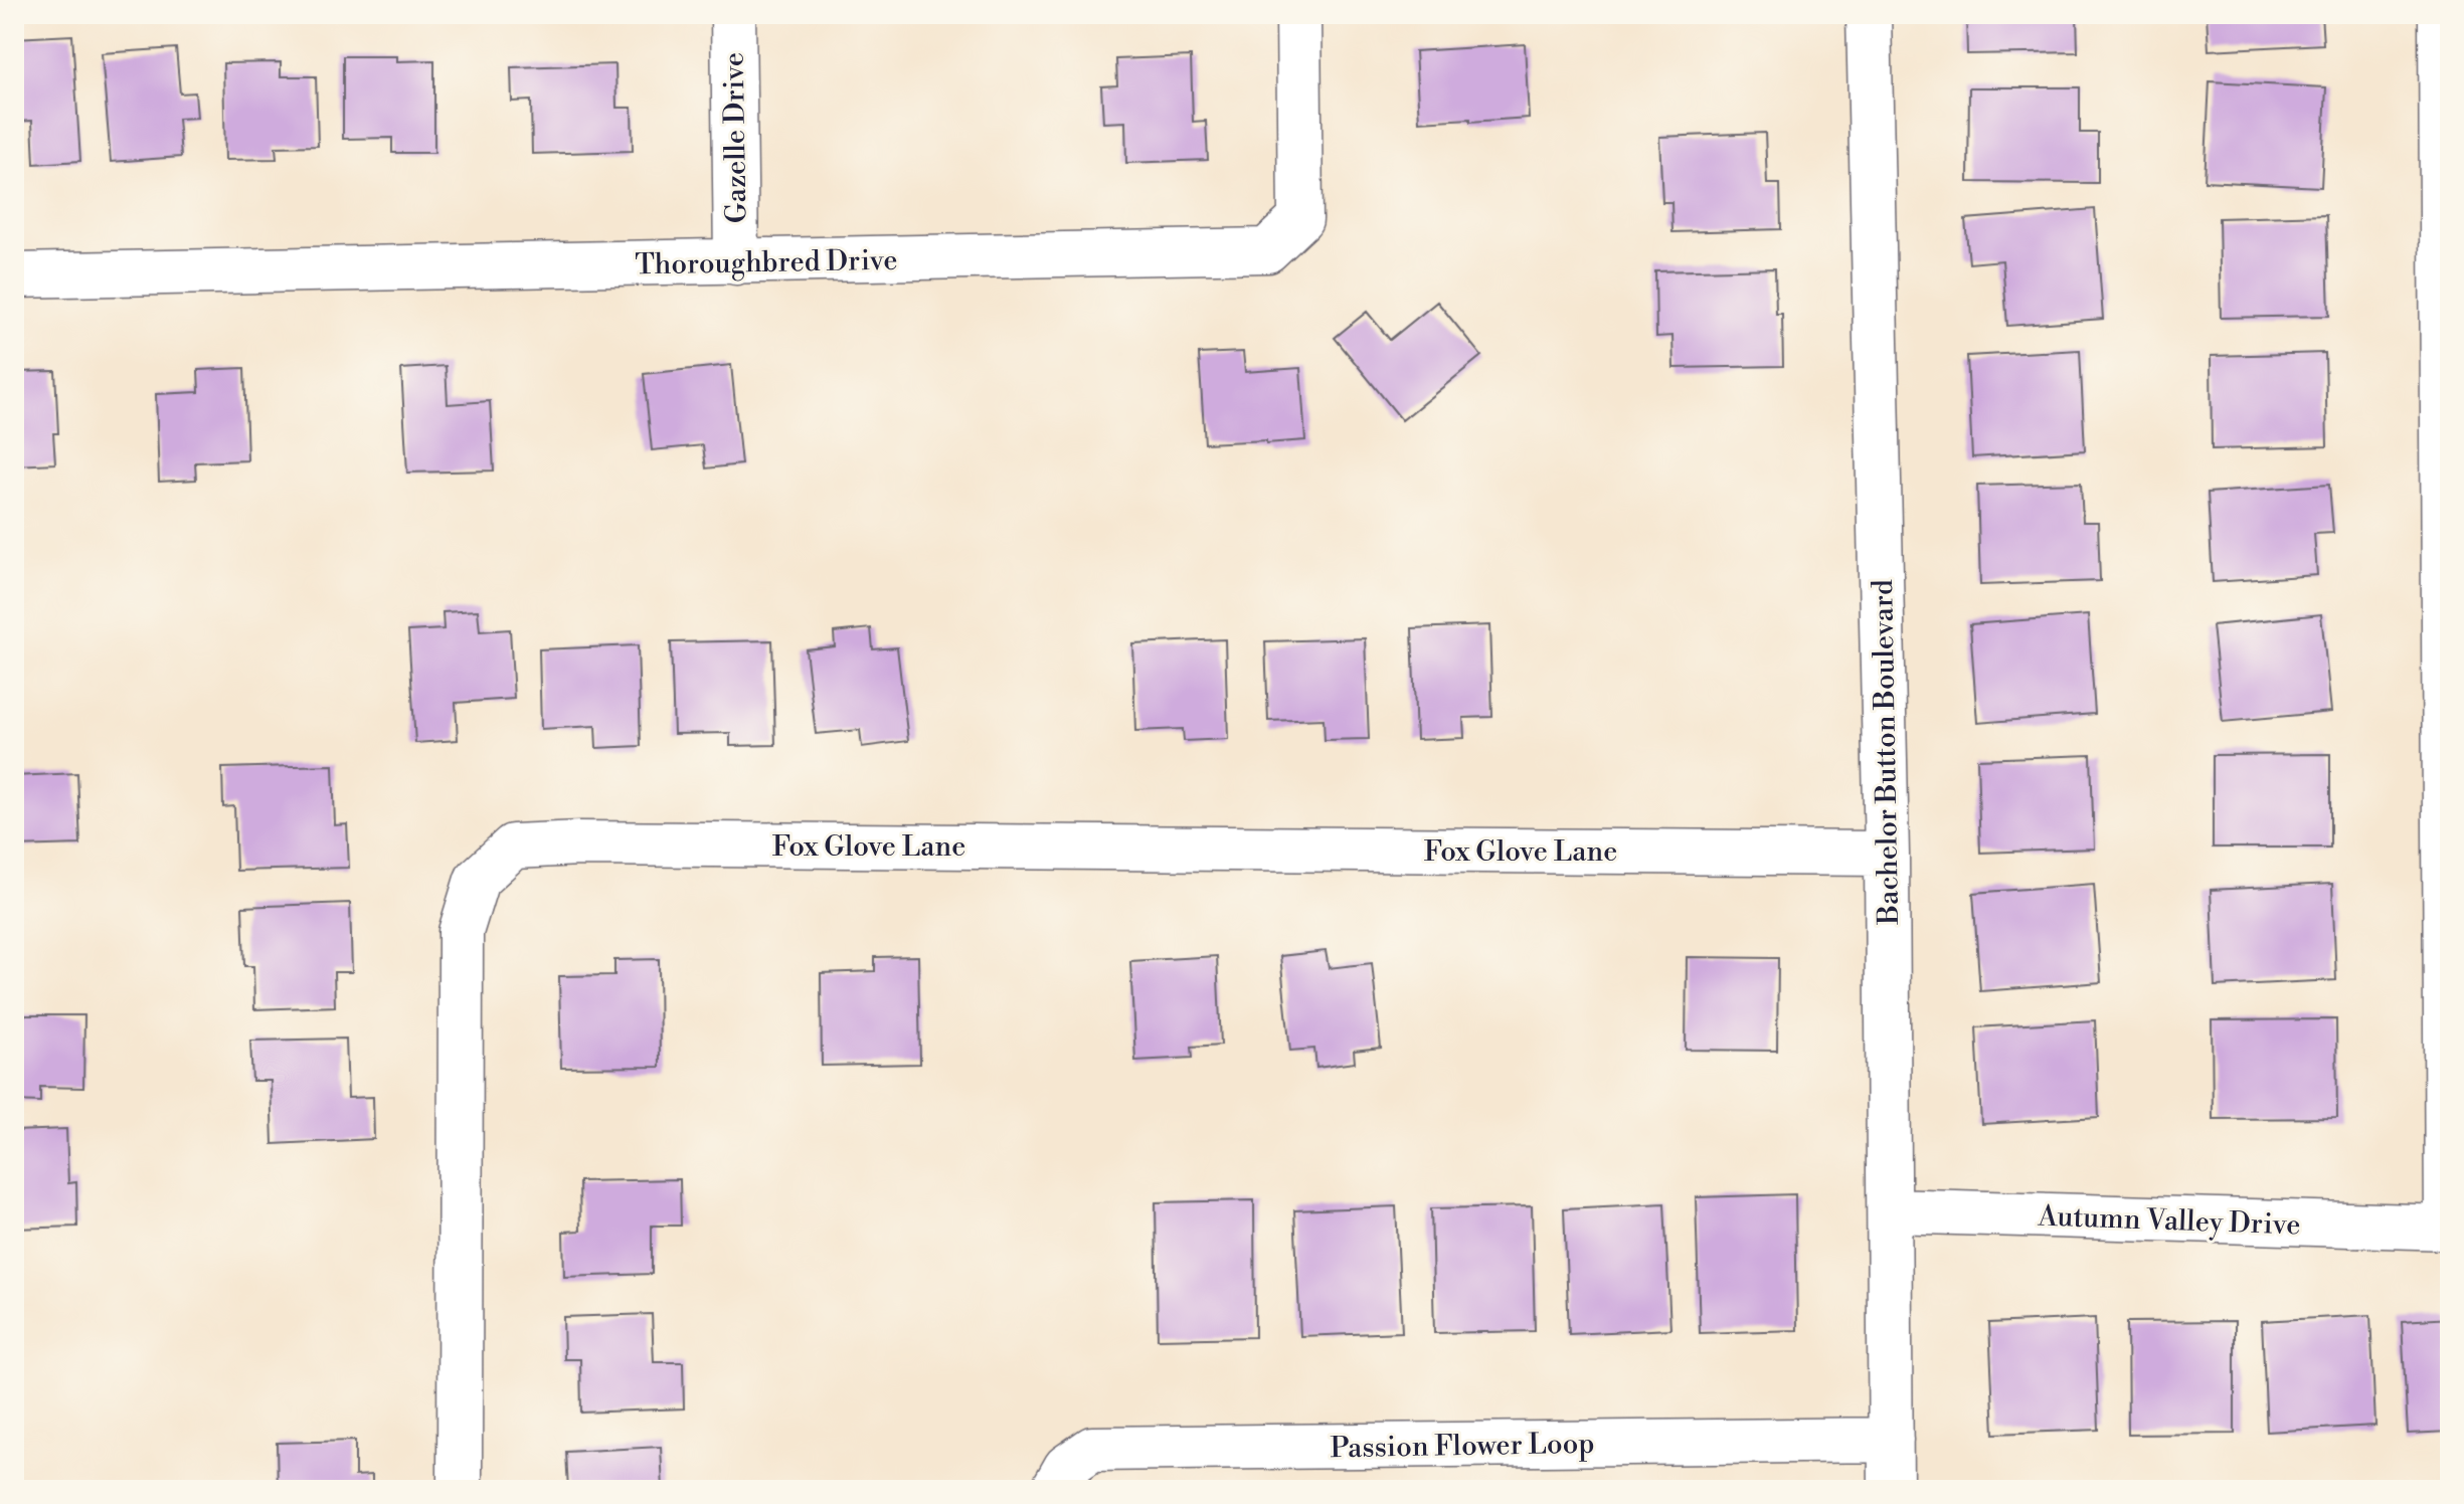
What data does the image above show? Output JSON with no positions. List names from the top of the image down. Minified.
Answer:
{"streets":{"street":["Gazelle Drive","Thoroughbred Drive","Bachelor Button Boulevard","Fox Glove Lane","Autumn Valley Drive","Passion Flower Loop"]},"crossings":[["Gazelle Drive","Thoroughbred Drive"],["Bachelor Button Boulevard","Fox Glove Lane"],["Bachelor Button Boulevard","Autumn Valley Drive"],["Bachelor Button Boulevard","Passion Flower Loop"]]}
